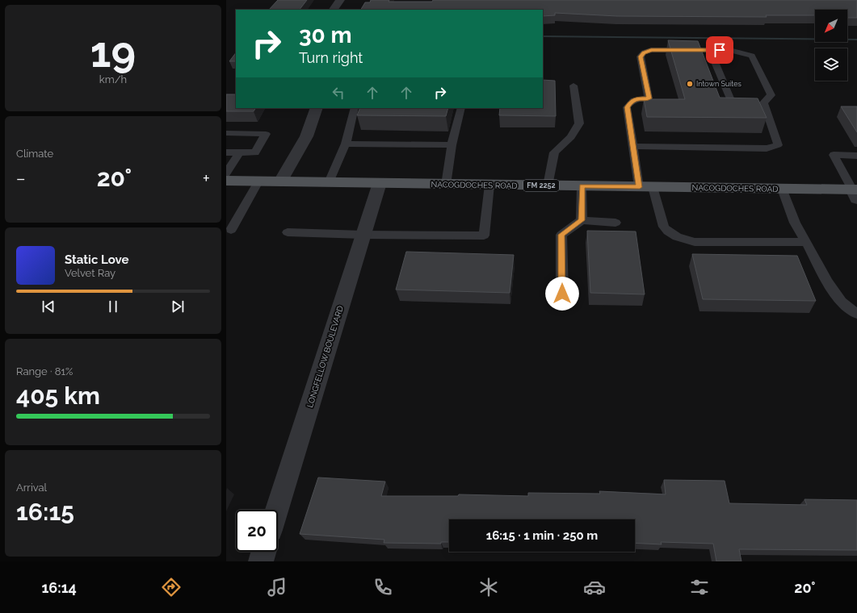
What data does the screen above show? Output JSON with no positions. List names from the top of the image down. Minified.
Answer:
{"streets":{"main road":["NACOGDOCHES ROAD","FM 2252"],"street":["LONGFELLOW BOULEVARD"]},"crossings":[["NACOGDOCHES ROAD","LONGFELLOW BOULEVARD"]],"places":["Intown Suites"],"north":"bottom left","page":{"tile":[["19","km/h"],"Climate",["Range · 81%","405 km"],["Arrival","16:15"]],"turn":["30 m","Turn right"],"heat":["−","20°","+"],"song":["Static Love","Velvet Ray"],"limit":"20","trip":"16:15 · 1 min · 250 m","tabs":["16:14","20°"]}}
